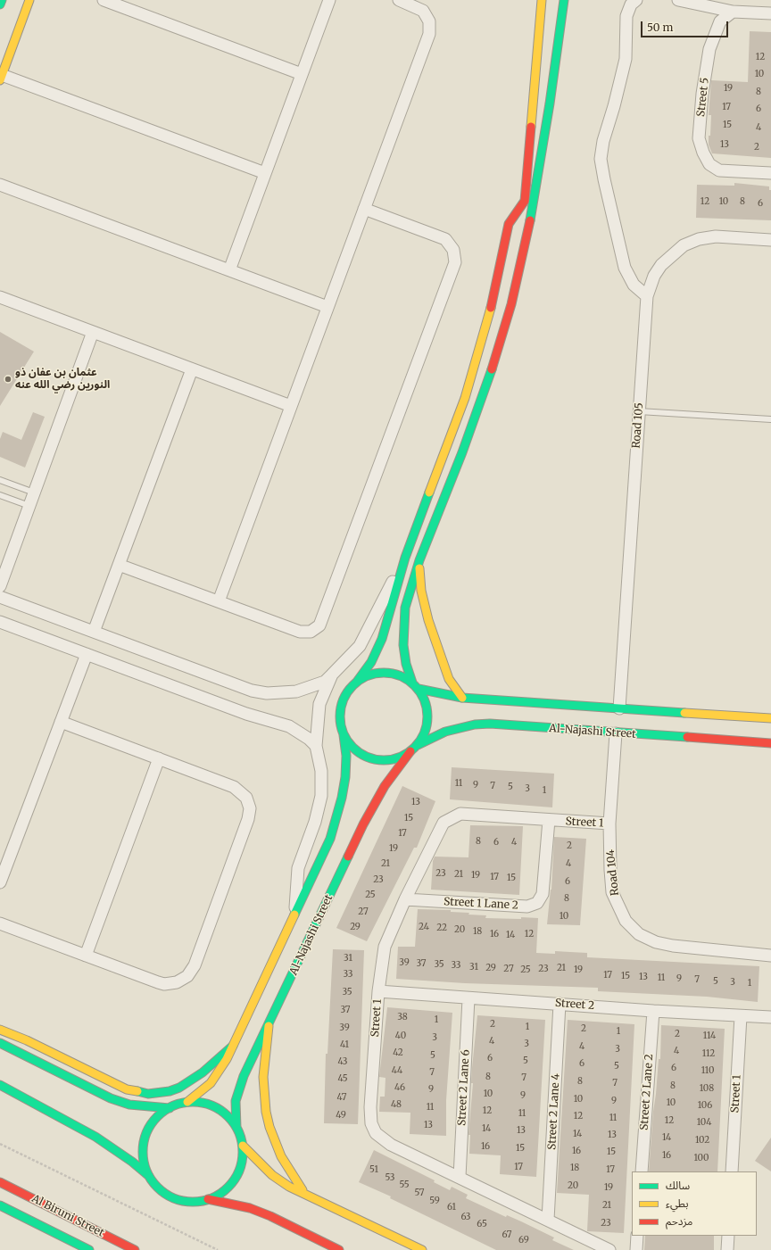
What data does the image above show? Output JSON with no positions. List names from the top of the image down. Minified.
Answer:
{"streets":{"main road":["Al-Najashi Street","Al Biruni Street"],"street":["Street 5","Road 105","Street 1","Road 104","Street 1 Lane 2","Street 2","Street 2 Lane 6","Street 2 Lane 2","Street 2 Lane 4"]},"crossings":[["Al-Najashi Street","Road 104"],["Street 1","Road 104"],["Street 1","Street 1 Lane 2"],["Street 1","Street 2"],["Street 1","Street 2 Lane 6"],["Street 1","Street 2 Lane 4"],["Street 2","Street 2 Lane 6"],["Street 2","Street 2 Lane 2"],["Street 2","Street 2 Lane 4"]],"places":["عثمان بن عفان ذو النورين رضي الله عنه"],"house_numbers":["12","10","19","8","17","6","15","4","13","2","12","10","8","6","11","9","7","5","3","1","13","15","17","8","6","4","2","19","21","4","23","21","19","17","15","23","6","25","8","27","10","29","24","22","20","18","16","12","14","31","39","37","35","33","31","29","21","27","23","25","19","33","17","15","13","11","9","7","5","3","1","35","37","38","1","2","1","39","2","1","2","40","114","3","4","3","41","4","3","4","42","112","5","6","5","43","6","5","6","44","110","7","8","7","45","8","7","8","46","108","9","10","9","47","10","9","10","48","106","11","12","11","49","12","11","12","104","13","14","13","14","13","14","102","16","15","16","15","16","100","17","18","51","17","53","55","20","19","57","59","21","61","63","23","65","67","69"],"legend":["سالك","بطيء","مزدحم"],"scale_bar":"50 m"}
